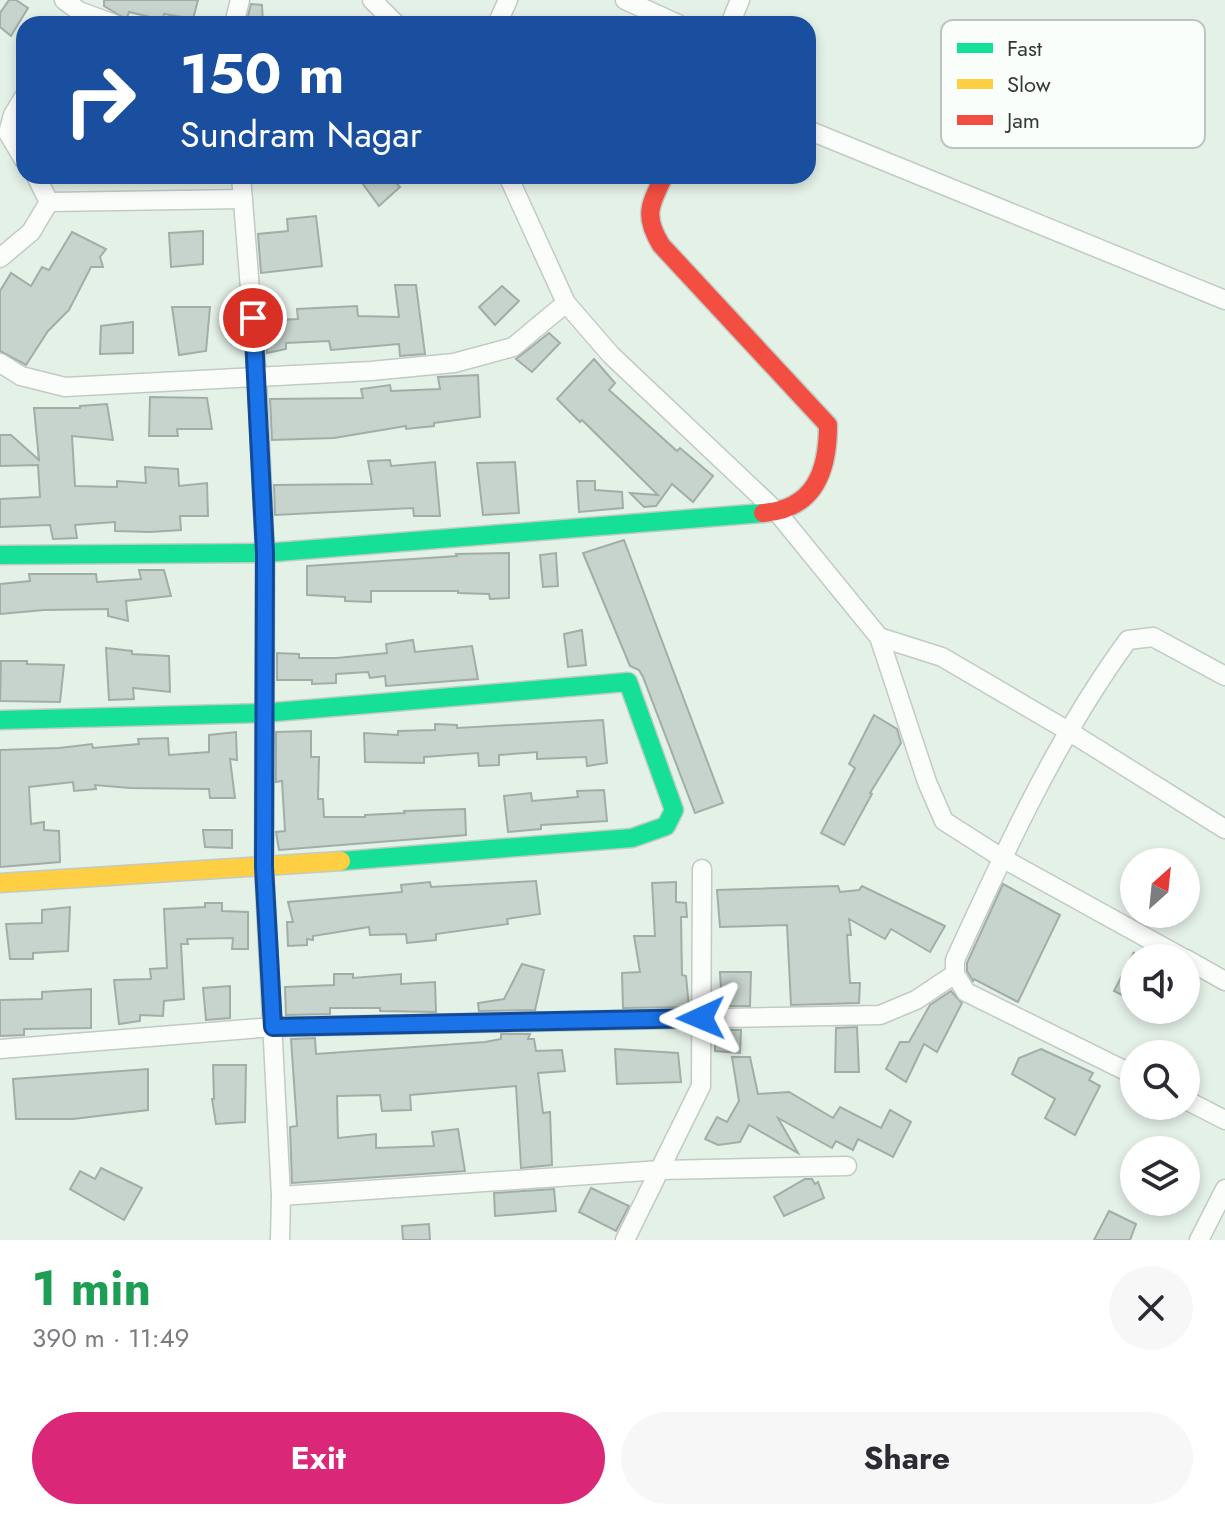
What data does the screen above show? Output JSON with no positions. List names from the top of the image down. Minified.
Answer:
{"legend":["Fast","Slow","Jam"],"north":"top right","page":{"turn":["150 m","Sundram Nagar"],"heading":["1 min","390 m · 11:49"],"buttons":["Exit","Share"]}}
